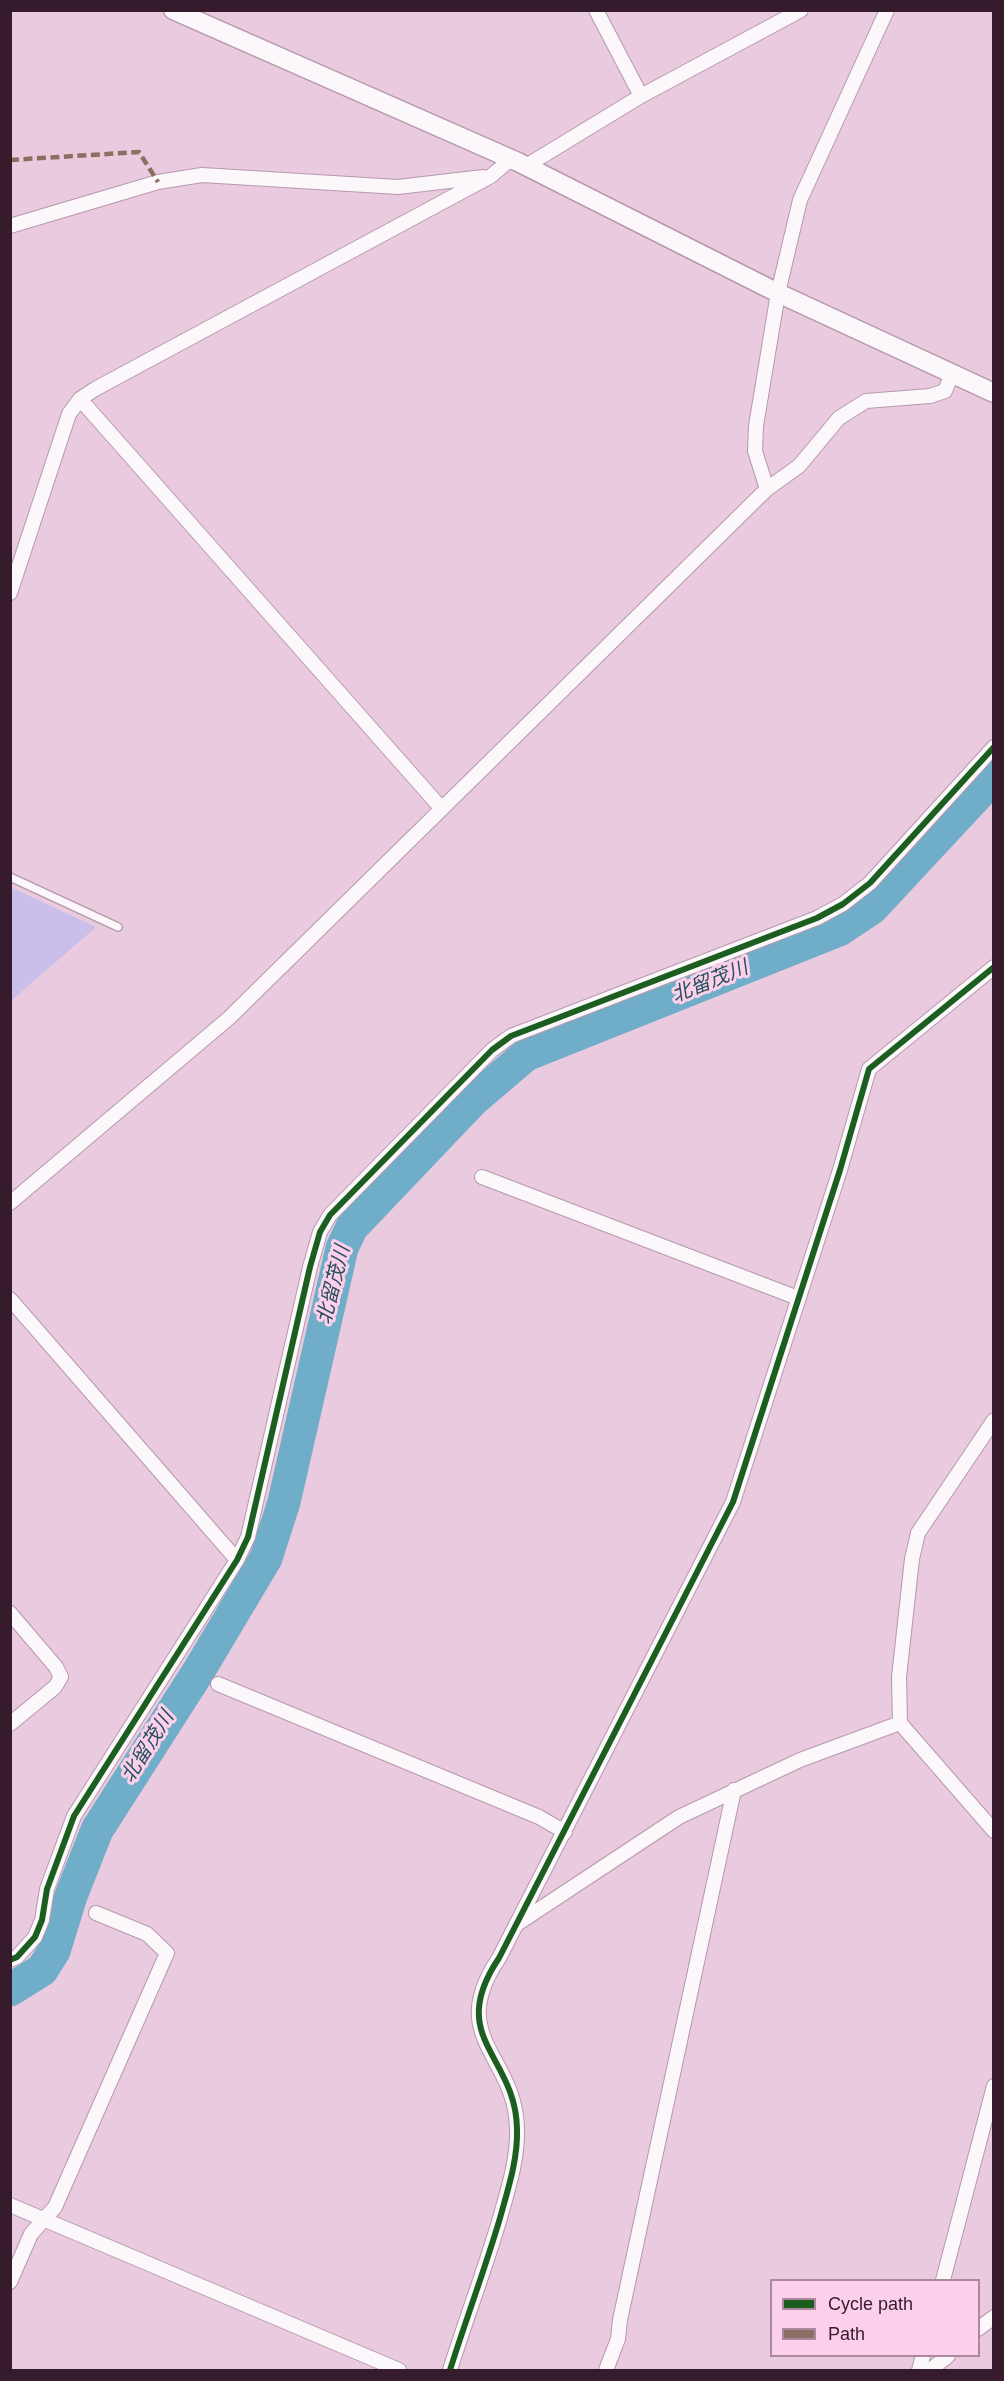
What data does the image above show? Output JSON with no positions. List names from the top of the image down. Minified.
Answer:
{"water":["北留茂川"],"legend":["Cycle path","Path"]}
